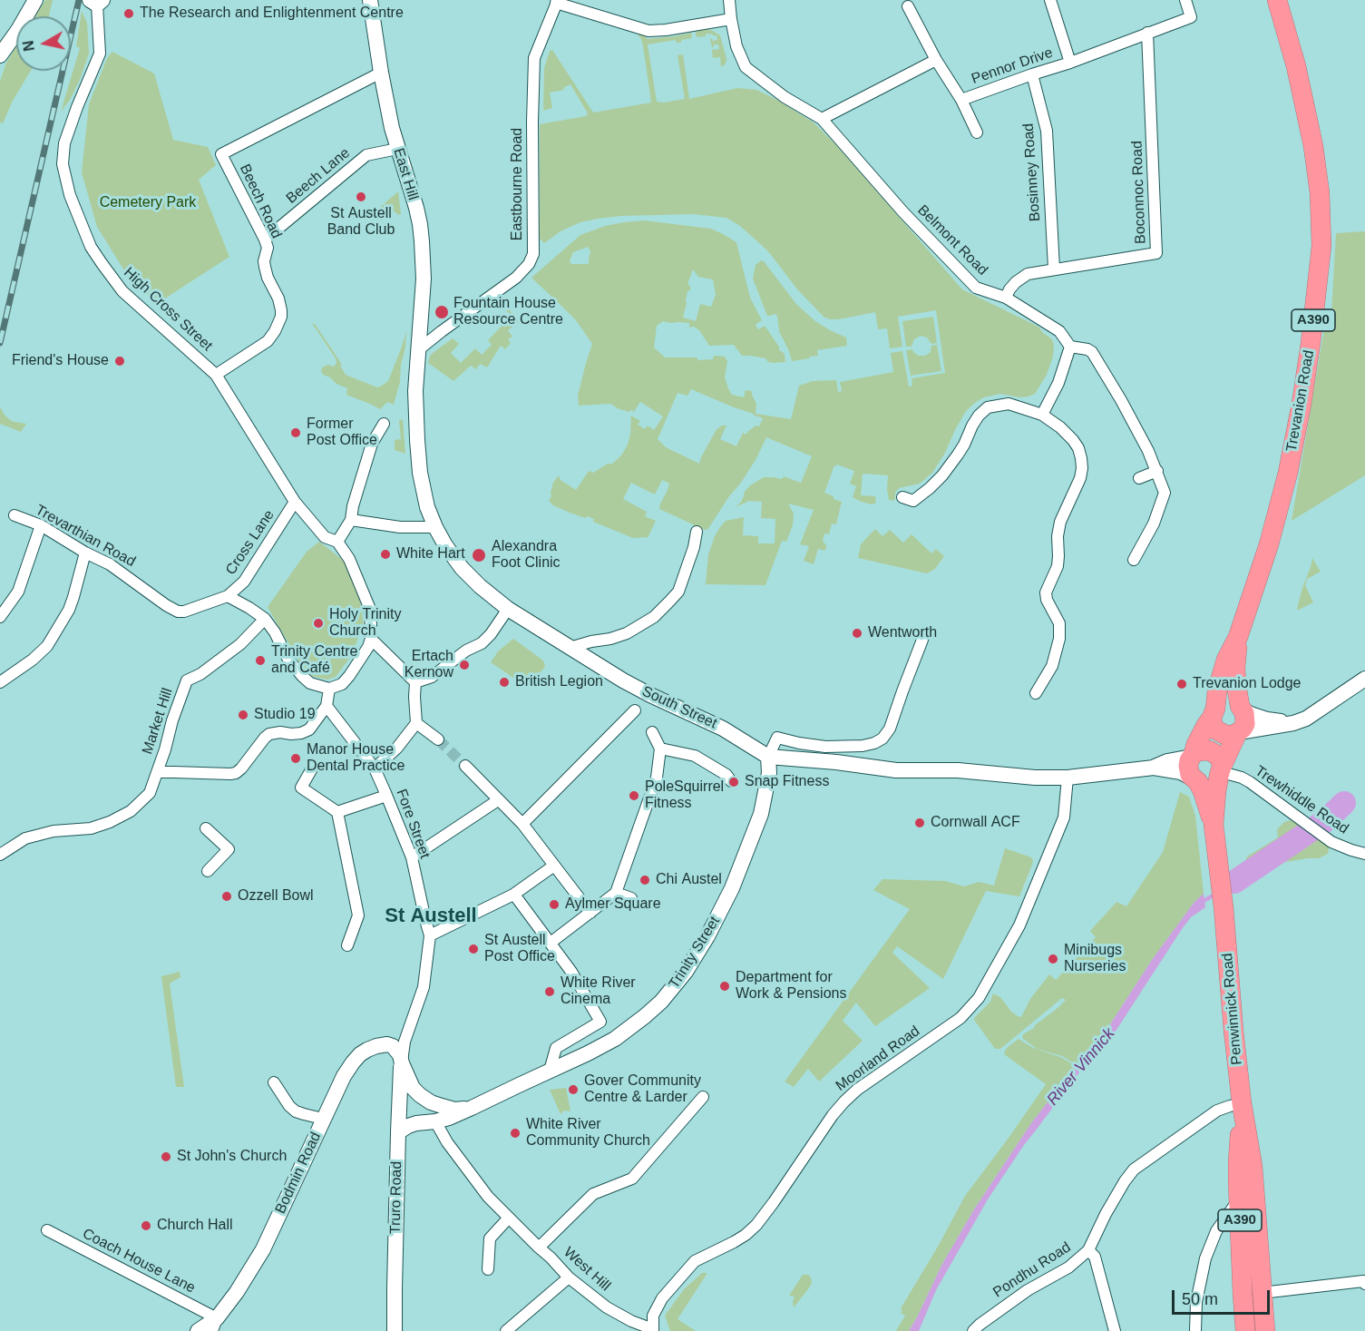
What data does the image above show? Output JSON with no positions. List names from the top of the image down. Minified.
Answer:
{"streets":{"highway":["A390","Trevanion Road","Penwinnick Road"],"street":["Pennor Drive","Bosinney Road","East Hill","Beech Lane","Eastbourne Road","Boconnoc Road","Beech Road","Belmont Road","High Cross Street","Trevarthian Road","Cross Lane","South Street","Market Hill","Trewhiddle Road","Fore Street","Trinity Street","Moorland Road","Bodmin Road","Truro Road","Coach House Lane","West Hill","Pondhu Road"]},"crossings":[["Pennor Drive","Bosinney Road"],["Pennor Drive","Boconnoc Road"],["Bosinney Road","Boconnoc Road"],["East Hill","Beech Lane"],["East Hill","Eastbourne Road"],["East Hill","Beech Road"],["East Hill","South Street"],["Beech Lane","Beech Road"],["Eastbourne Road","South Street"],["Boconnoc Road","Belmont Road"],["Beech Road","High Cross Street"],["High Cross Street","Cross Lane"],["A390","Trevanion Road"],["A390","South Street"],["A390","Trewhiddle Road"],["A390","Penwinnick Road"],["Trevarthian Road","Cross Lane"],["South Street","Trewhiddle Road"],["South Street","Trinity Street"],["South Street","Moorland Road"],["Fore Street","Trinity Street"],["Fore Street","Bodmin Road"],["Fore Street","Truro Road"],["Trinity Street","Bodmin Road"],["Trinity Street","Truro Road"],["Trinity Street","West Hill"],["Penwinnick Road","Pondhu Road"],["Moorland Road","West Hill"],["Bodmin Road","Truro Road"],["Bodmin Road","Coach House Lane"]],"districts":["St Austell"],"water":["River Vinnick"],"parks":["Cemetery Park"],"places":["The Research and Enlightenment Centre","St Austell Band Club","Fountain House Resource Centre","Friend's House","Former Post Office","White Hart","Alexandra Foot Clinic","Holy Trinity Church","Wentworth","Trinity Centre and Café","Ertach Kernow","British Legion","Trevanion Lodge","Studio 19","Manor House Dental Practice","Snap Fitness","PoleSquirrel Fitness","Cornwall ACF","Chi Austel","Ozzell Bowl","Aylmer Square","St Austell Post Office","Minibugs Nurseries","Department for Work & Pensions","White River Cinema","Gover Community Centre & Larder","White River Community Church","St John's Church","Church Hall"],"scale_bar":"50 m","north":"left"}
